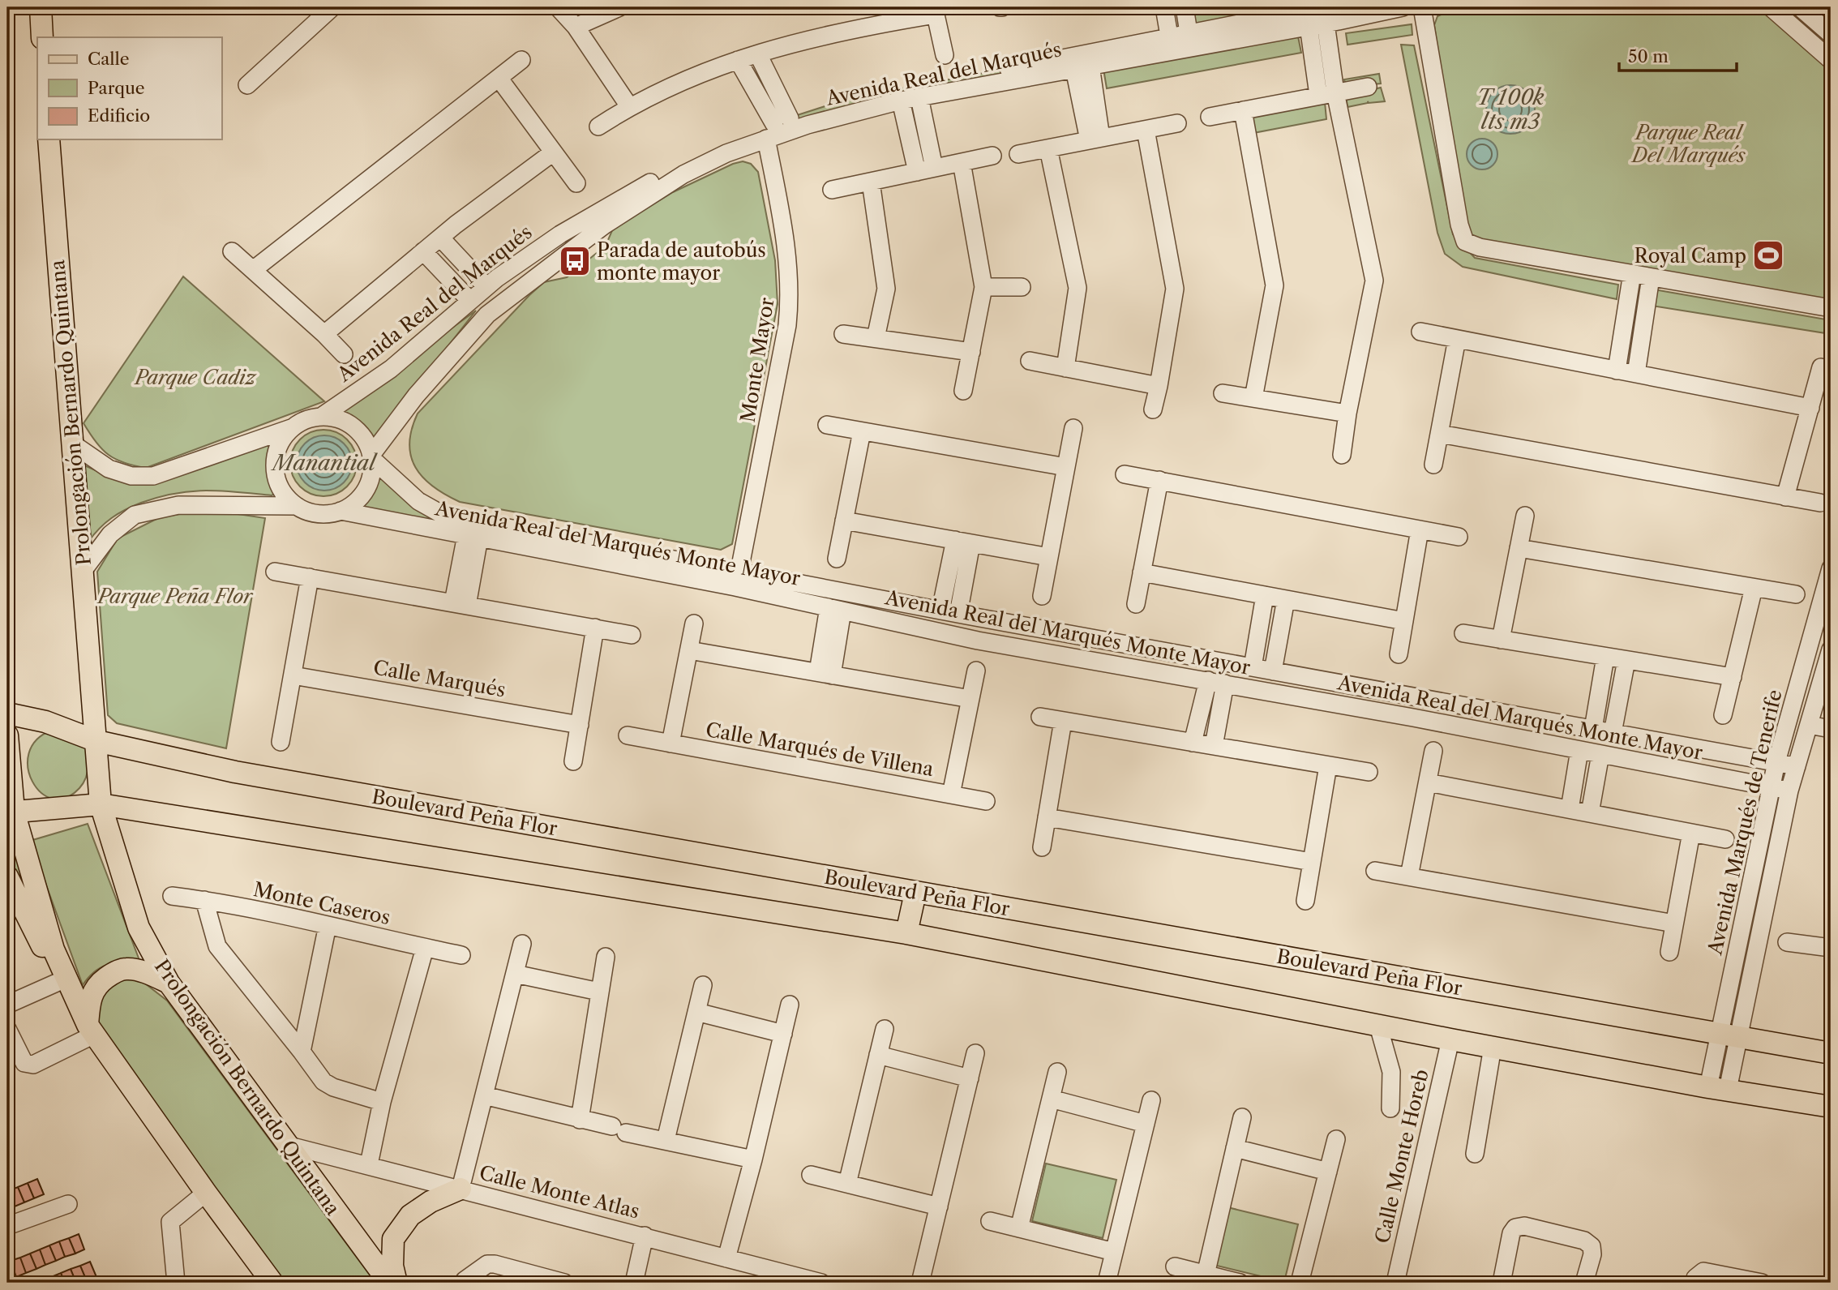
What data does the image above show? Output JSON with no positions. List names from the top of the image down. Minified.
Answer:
{"streets":{"main road":["Prolongación Bernardo Quintana","Boulevard Peña Flor"],"street":["Avenida Real del Marqués","Monte Mayor","Avenida Real del Marqués Monte Mayor","Calle Marqués","Calle Marqués de Villena","Avenida Marqués de Tenerife","Monte Caseros","Calle Monte Horeb","Calle Monte Atlas"]},"crossings":[["Avenida Real del Marqués","Monte Mayor"],["Avenida Real del Marqués","Avenida Real del Marqués Monte Mayor"],["Monte Mayor","Avenida Real del Marqués Monte Mayor"],["Prolongación Bernardo Quintana","Boulevard Peña Flor"],["Prolongación Bernardo Quintana","Calle Monte Atlas"],["Avenida Real del Marqués Monte Mayor","Avenida Marqués de Tenerife"],["Boulevard Peña Flor","Avenida Marqués de Tenerife"],["Boulevard Peña Flor","Calle Monte Horeb"]],"water":["T 100k lts m3","Manantial"],"parks":["Parque Real Del Marqués","Parque Cadiz","Parque Peña Flor"],"places":{"sports":["Royal Camp"],"bus stop":["Parada de autobús monte mayor"]},"legend":["Calle","Parque","Edificio"],"scale_bar":"50 m"}
